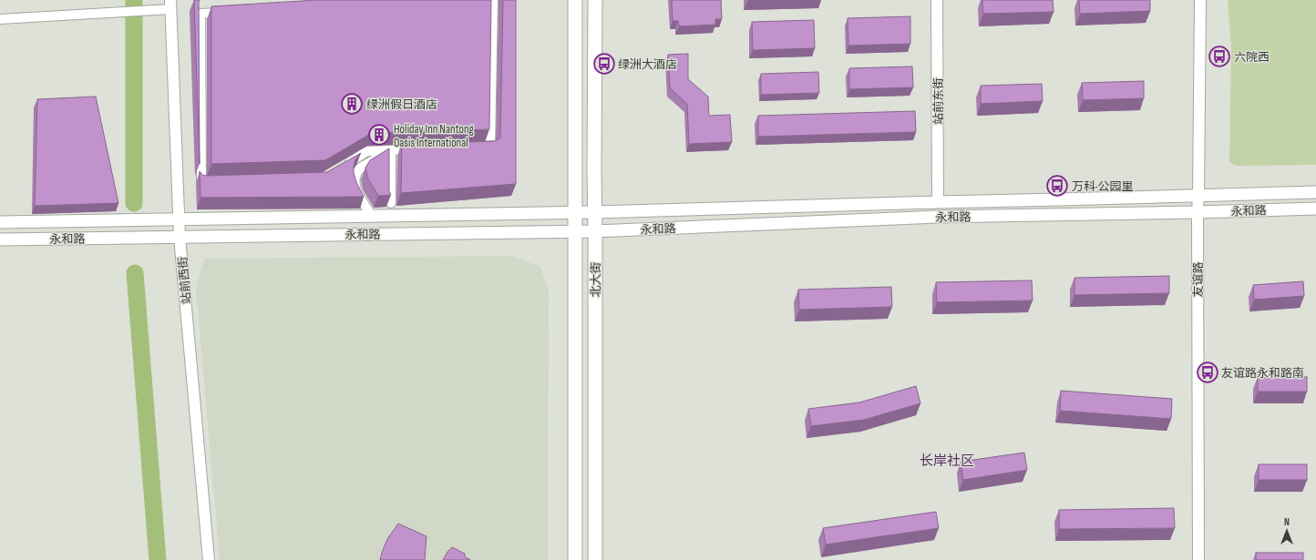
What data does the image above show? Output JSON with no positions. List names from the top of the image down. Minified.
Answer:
{"streets":{"main road":["永和路","北大街"],"street":["站前东街","友谊路","站前西街"]},"crossings":[["站前东街","永和路"],["永和路","北大街"],["永和路","友谊路"],["永和路","站前西街"]],"districts":["长岸社区"],"places":{"bus stop":["六院西","绿洲大酒店","万科·公园里","友谊路永和路南"],"building":["绿洲假日酒店","Holiday Inn Nantong Oasis International"]},"north":"top"}
